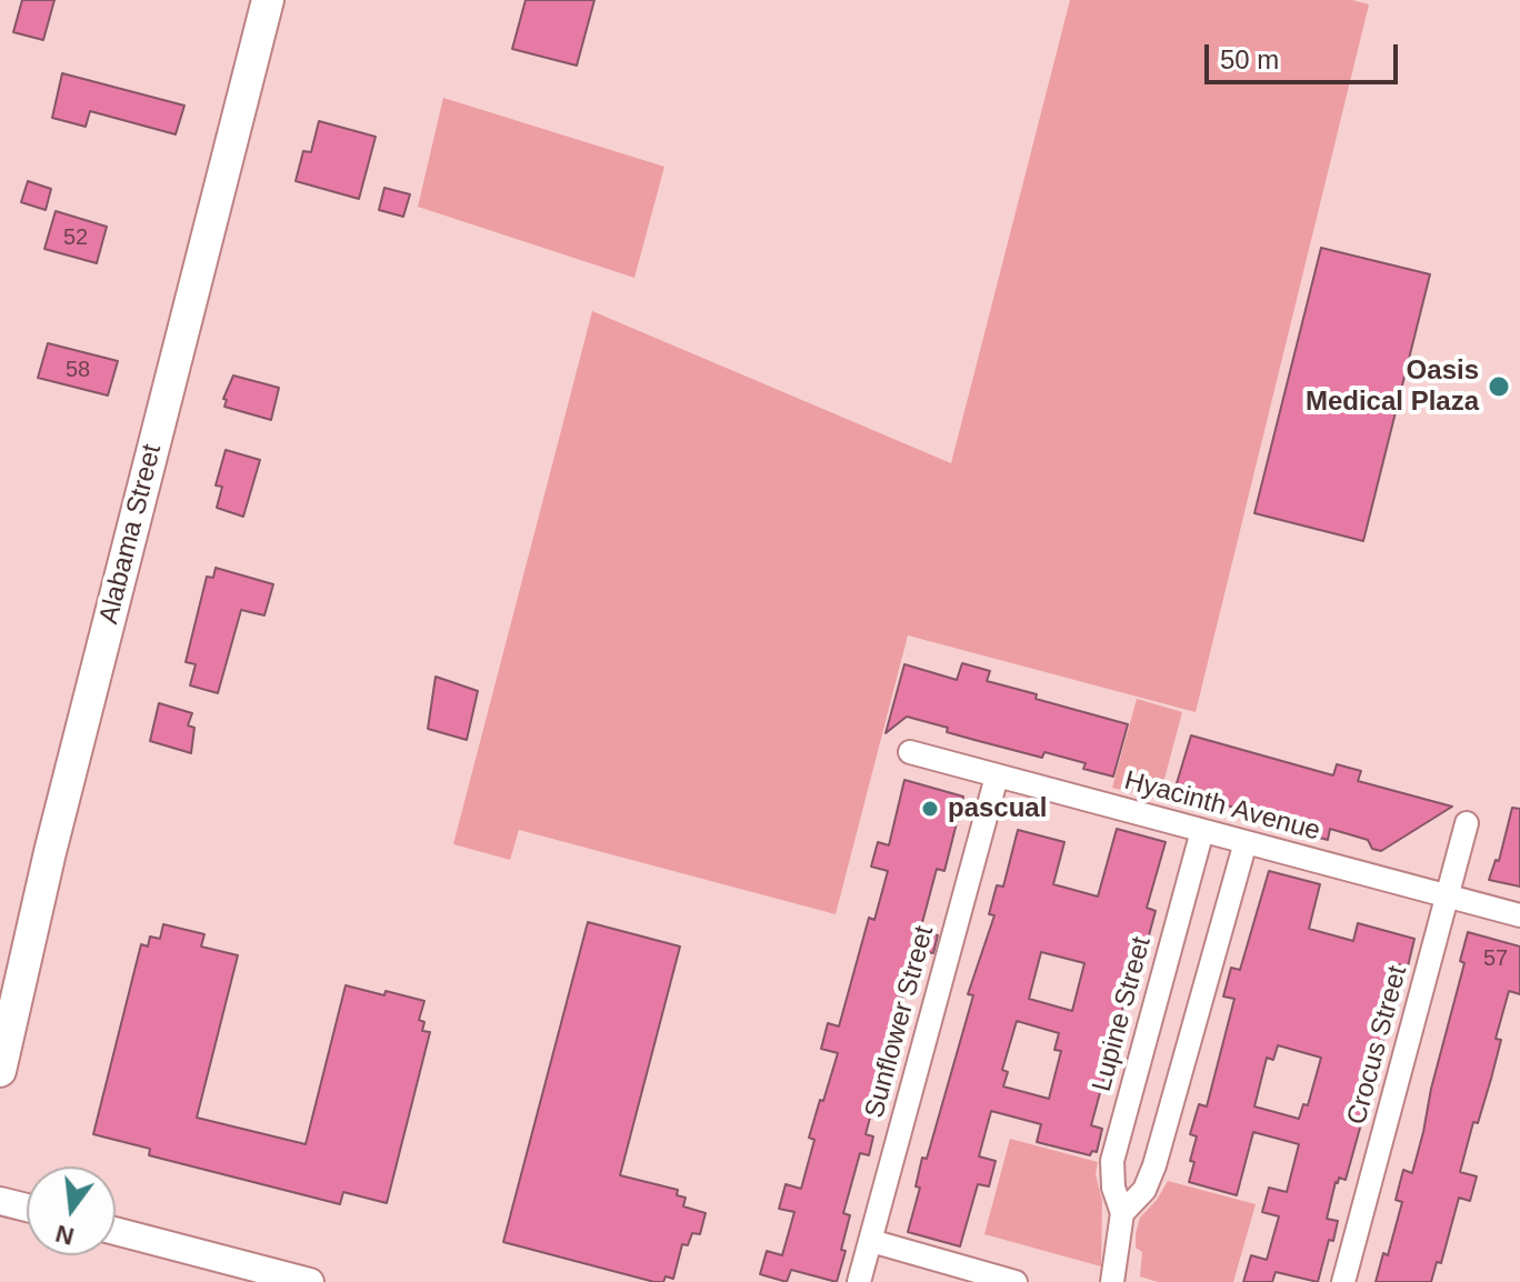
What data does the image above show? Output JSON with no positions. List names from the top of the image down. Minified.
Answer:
{"streets":{"main road":["Alabama Street"],"street":["Hyacinth Avenue","Lupine Street","Sunflower Street","Crocus Street"]},"crossings":[["Hyacinth Avenue","Lupine Street"],["Hyacinth Avenue","Sunflower Street"],["Hyacinth Avenue","Crocus Street"]],"places":["Oasis Medical Plaza","pascual"],"house_numbers":["52","58","57"],"scale_bar":"50 m","north":"bottom"}
